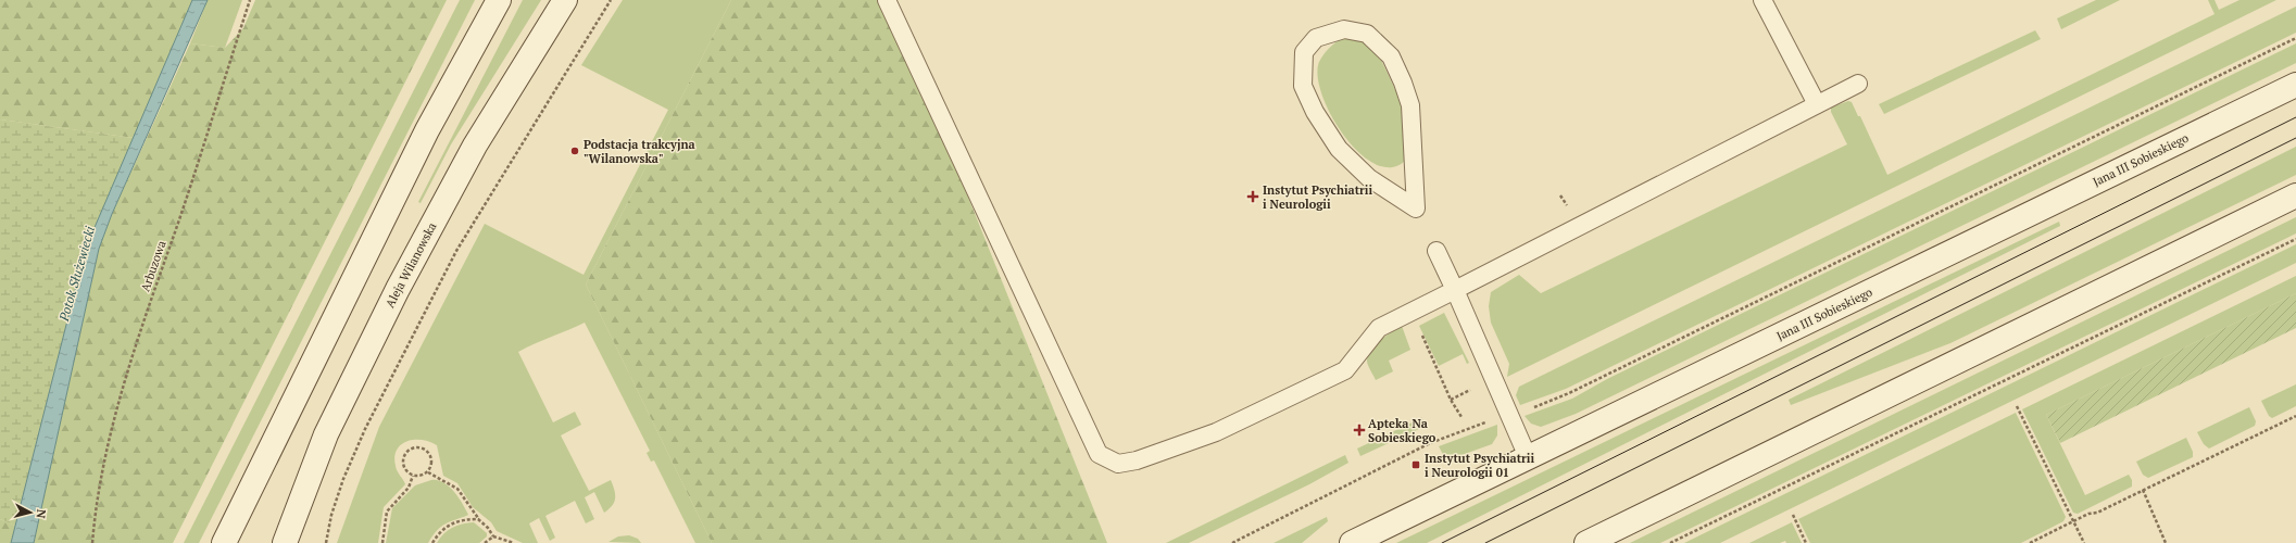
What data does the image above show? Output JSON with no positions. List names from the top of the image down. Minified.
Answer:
{"streets":{"main road":["Jana III Sobieskiego","Aleja Wilanowska"],"path":["Arbuzowa"]},"water":["Potok Służewiecki"],"places":{"other":["Podstacja trakcyjna \"Wilanowska\""],"health":["Instytut Psychiatrii i Neurologii","Apteka Na Sobieskiego"],"transit":["Instytut Psychiatrii i Neurologii 01"]},"north":"right"}
